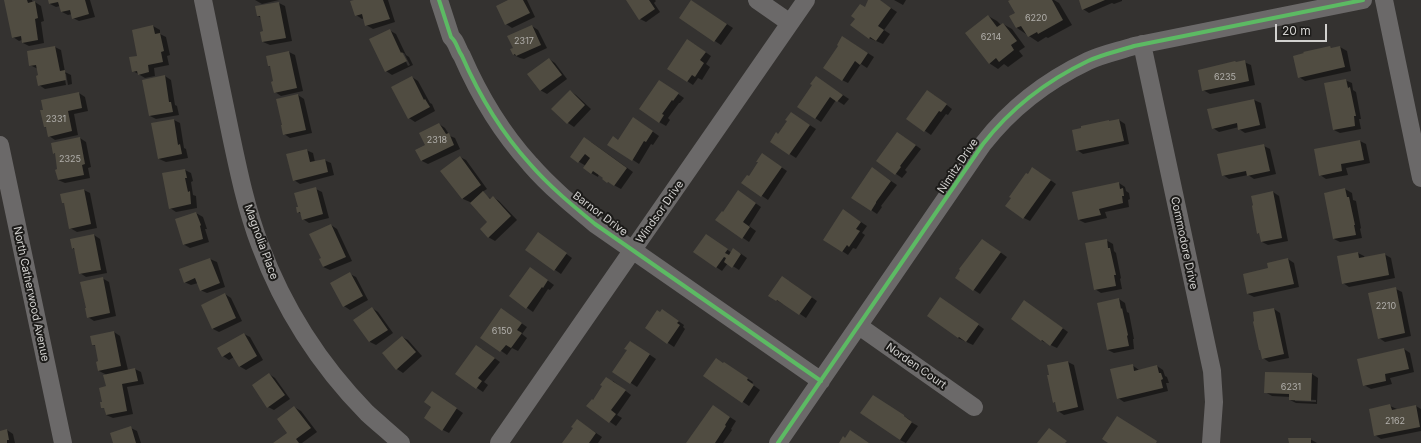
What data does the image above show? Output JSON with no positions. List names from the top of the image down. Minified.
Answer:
{"streets":{"street":["Nimitz Drive","Windsor Drive","Barnor Drive","Magnolia Place","Commodore Drive","North Catherwood Avenue","Norden Court"]},"crossings":[["Nimitz Drive","Barnor Drive"],["Nimitz Drive","Commodore Drive"],["Nimitz Drive","Norden Court"],["Windsor Drive","Barnor Drive"]],"house_numbers":["6220","6214","2317","6235","2331","2318","2325","2210","6150","6231","2162"],"scale_bar":"20 m"}
